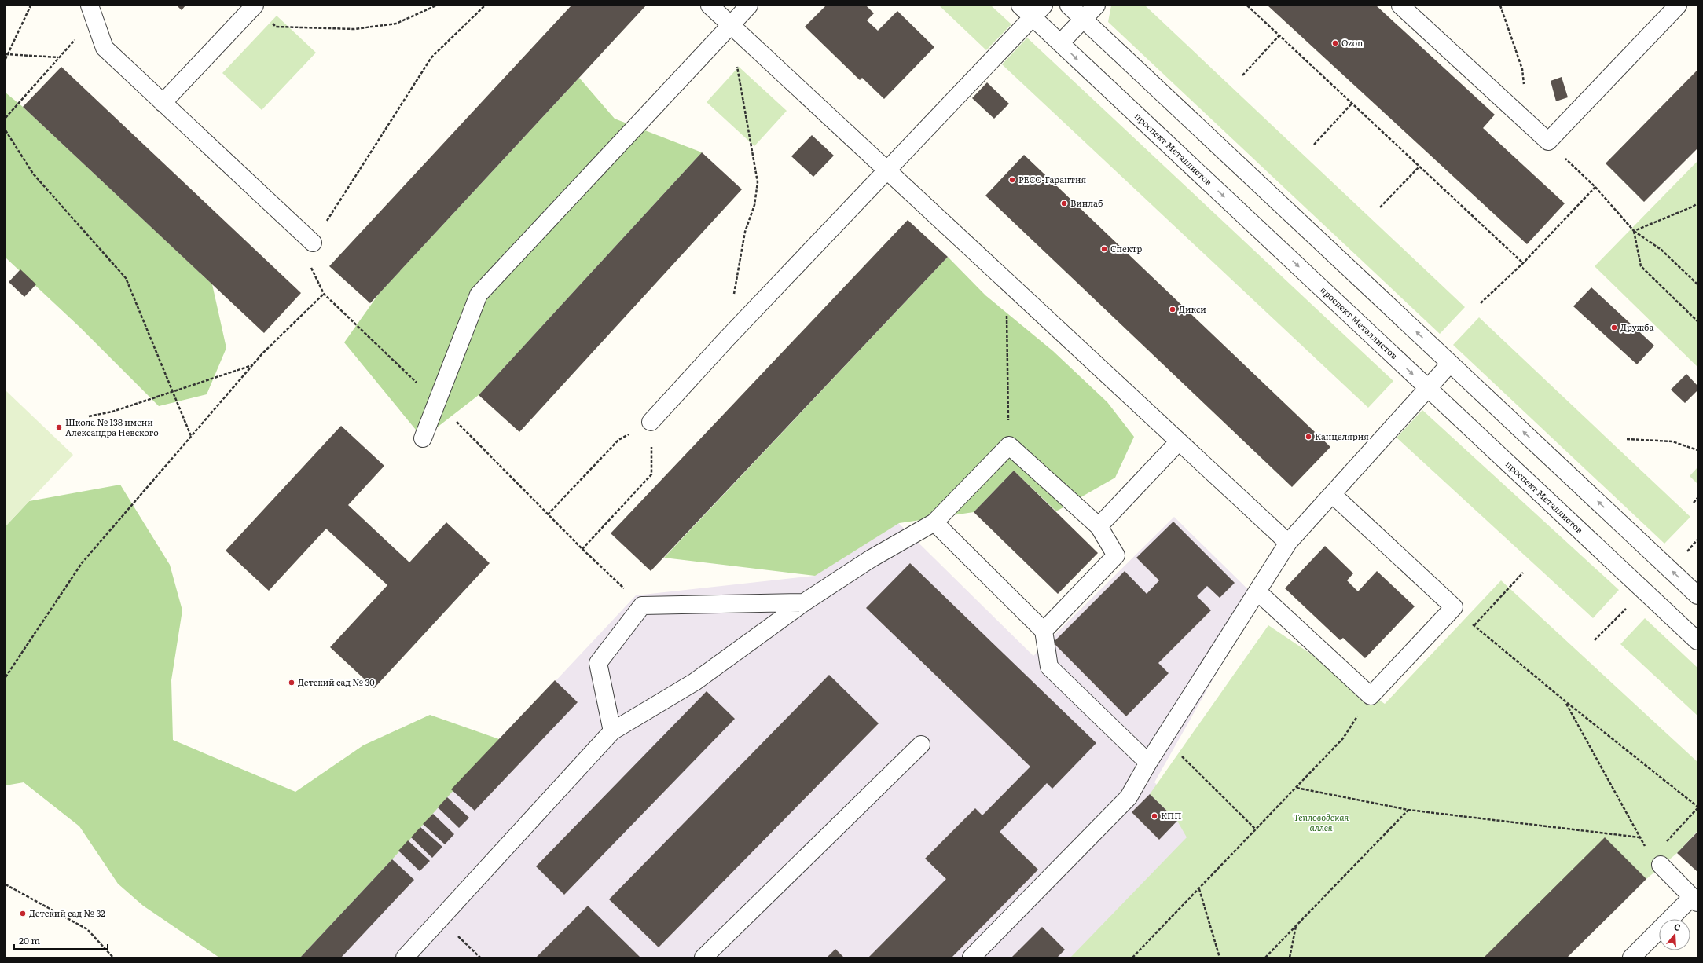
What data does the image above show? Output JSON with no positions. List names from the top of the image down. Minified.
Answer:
{"streets":{"street":["проспект Металлистов"]},"parks":["Тепловодская аллея"],"places":["Ozon","РЕСО-Гарантия","Винлаб","Спектр","Дикси","Дружба","Школа № 138 имени Александра Невского","Канцелярия","Детский сад № 30","КПП","Детский сад № 32"],"scale_bar":"20 m","north":"top"}
